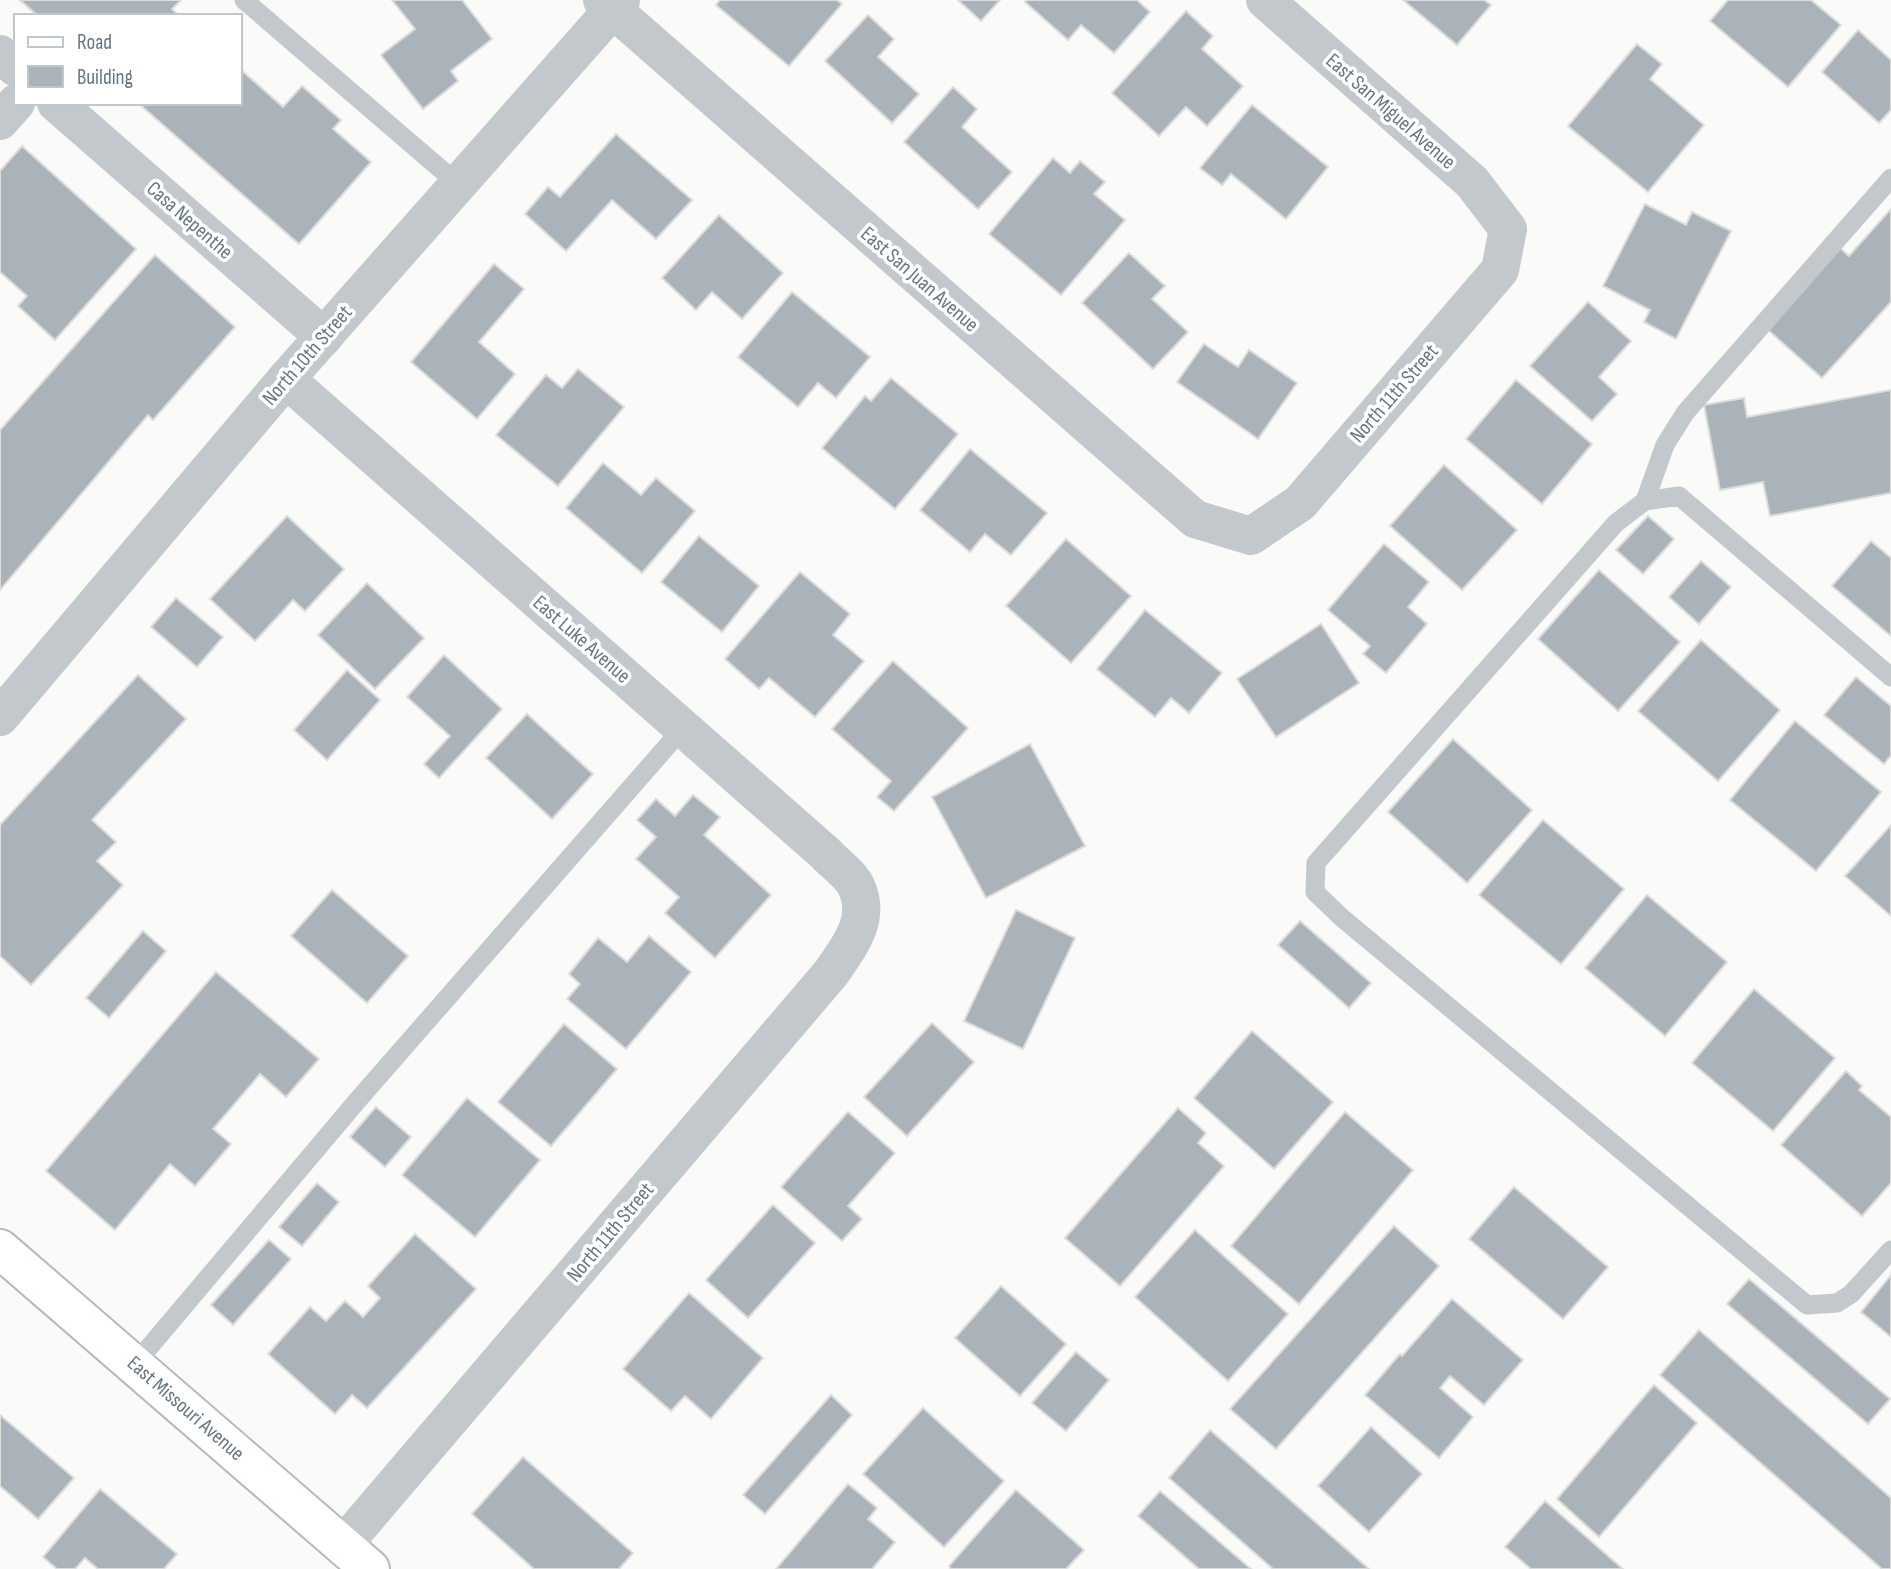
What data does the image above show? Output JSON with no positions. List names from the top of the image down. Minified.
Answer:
{"streets":{"main road":["East Missouri Avenue"],"street":["East San Miguel Avenue","Casa Nepenthe","East San Juan Avenue","North 10th Street","North 11th Street","East Luke Avenue"]},"crossings":[["East San Miguel Avenue","North 11th Street"],["Casa Nepenthe","North 10th Street"],["East San Juan Avenue","North 10th Street"],["East San Juan Avenue","North 11th Street"],["North 10th Street","East Luke Avenue"],["North 11th Street","East Luke Avenue"],["North 11th Street","East Missouri Avenue"]],"legend":["Road","Building"]}
